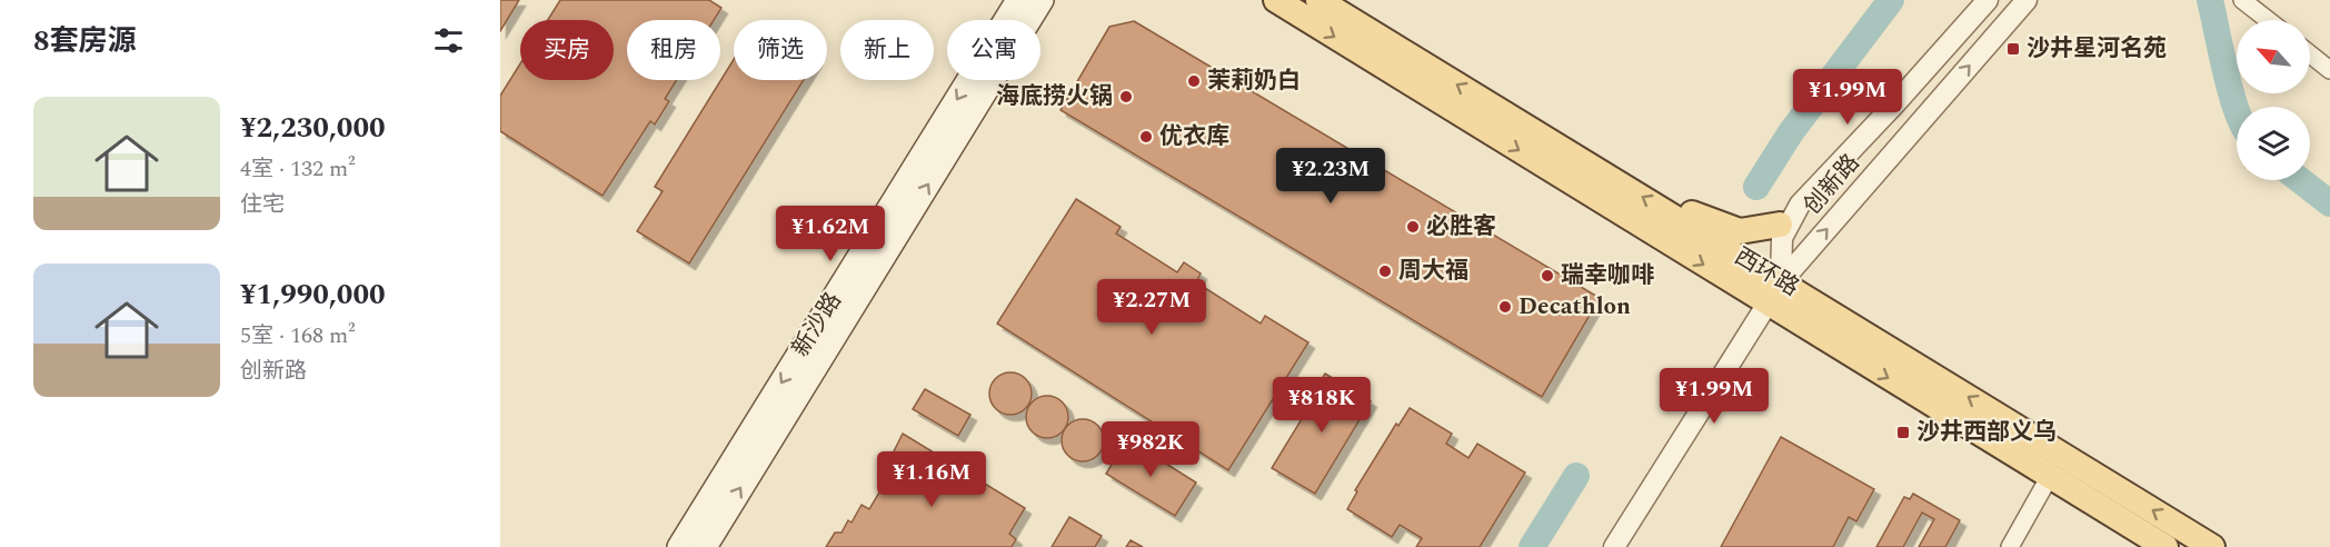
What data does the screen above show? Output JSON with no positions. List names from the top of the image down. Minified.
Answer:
{"streets":{"main road":["西环路","新沙路"],"street":["创新路"]},"crossings":[["创新路","西环路"]],"places":{"transit":["沙井星河名苑","沙井西部义乌"],"other":["茉莉奶白","海底捞火锅","优衣库","必胜客","周大福","瑞幸咖啡","Decathlon"]},"north":"top left","page":{"heading":"8套房源","chip":["买房","租房","筛选","新上","公寓"],"price":["¥1.99M","¥2.23M","¥1.62M","¥2.27M","¥1.99M","¥818K","¥982K","¥1.16M"],"list":[{"name":"¥2,230,000","note":"4室 · 132 m² · 住宅"},{"name":"¥1,990,000","note":"5室 · 168 m² · 创新路"}]}}
